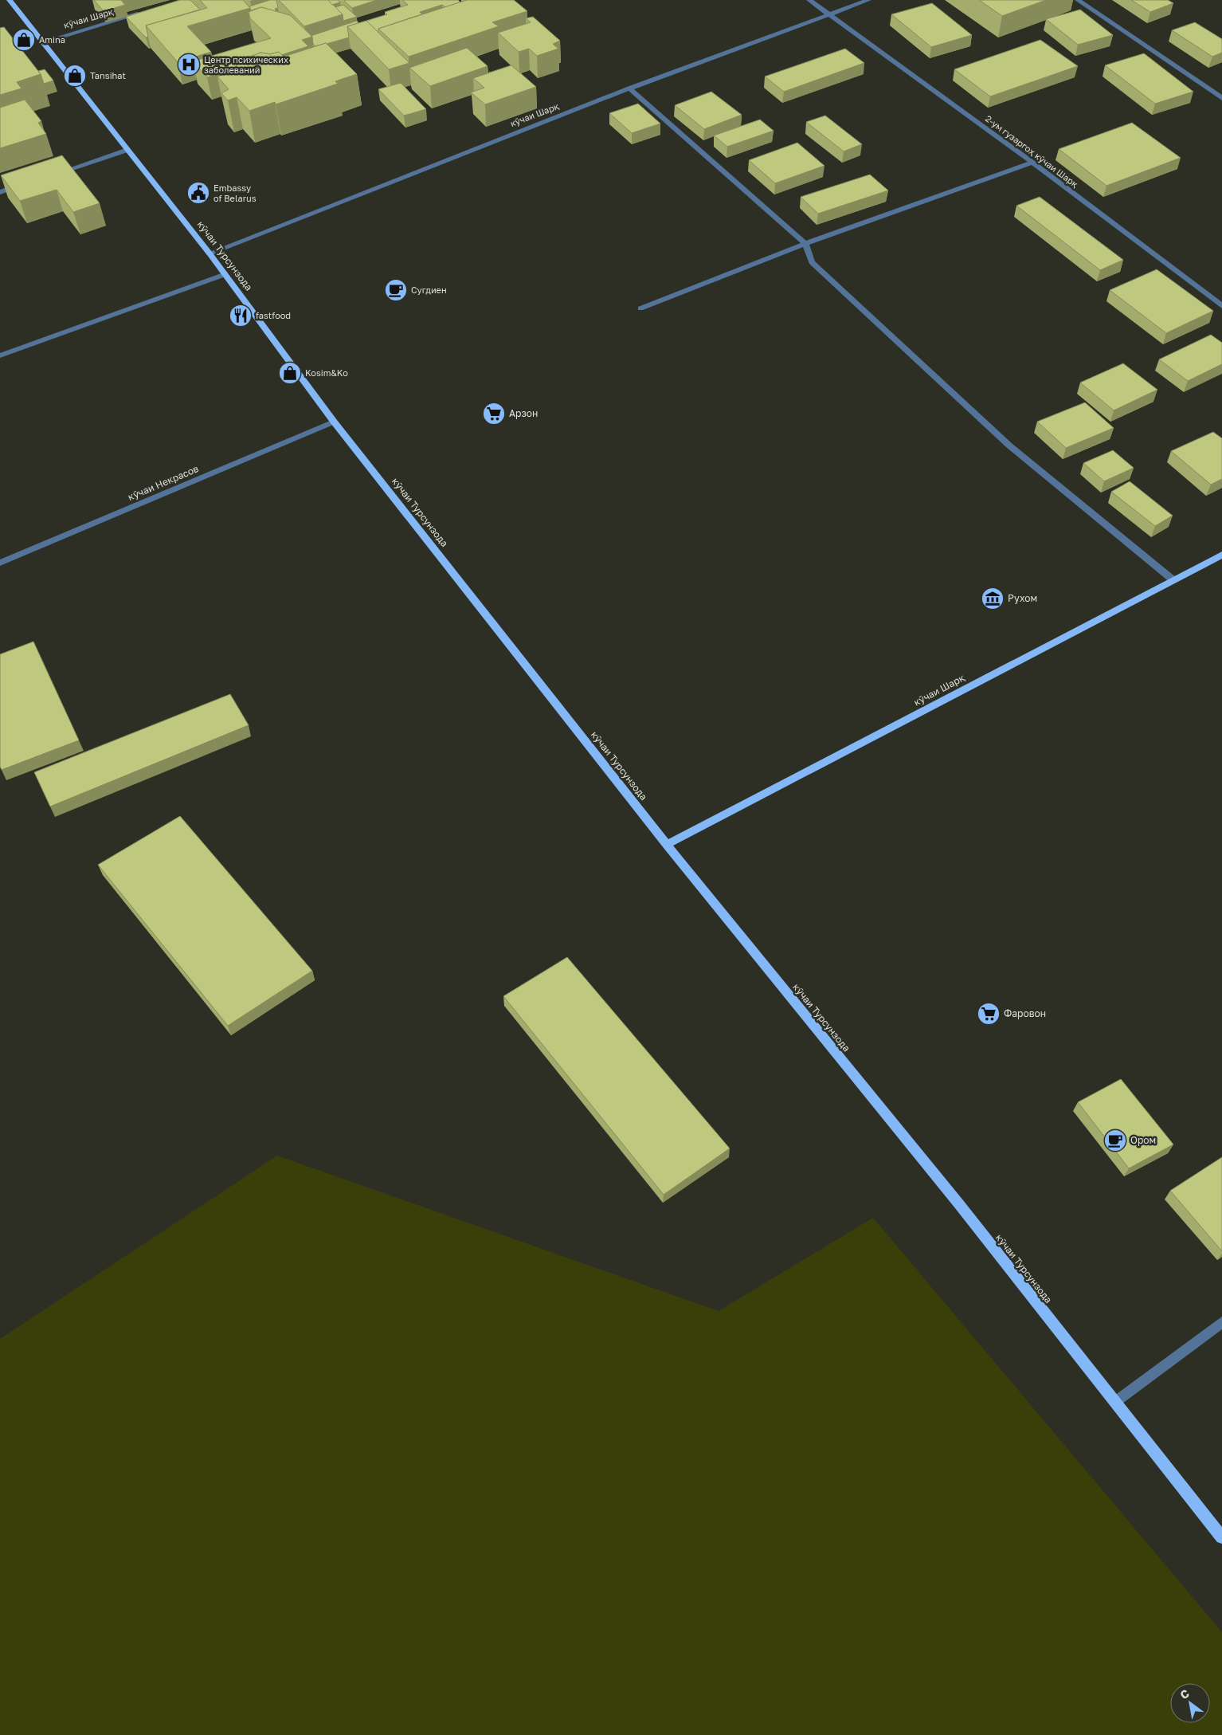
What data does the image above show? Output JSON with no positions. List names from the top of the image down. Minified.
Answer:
{"streets":{"main road":["кӯчаи Шарқ","кӯчаи Турсунзода"],"street":["2-ум гузаргоҳ кӯчаи Шарқ","кӯчаи Некрасов"]},"crossings":[["кӯчаи Шарқ","2-ум гузаргоҳ кӯчаи Шарқ"],["кӯчаи Шарқ","кӯчаи Турсунзода"],["кӯчаи Турсунзода","кӯчаи Некрасов"]],"places":{"shop":["Amina","Tansihat","Kosim&Ko"],"hospital":["Центр психических заболеваний"],"public building":["Embassy of Belarus"],"cafe":["Сугдиен","Ором"],"restaurant":["fastfood"],"supermarket":["Арзон","Фаровон"],"museum":["Рухом"]},"north":"top left"}
